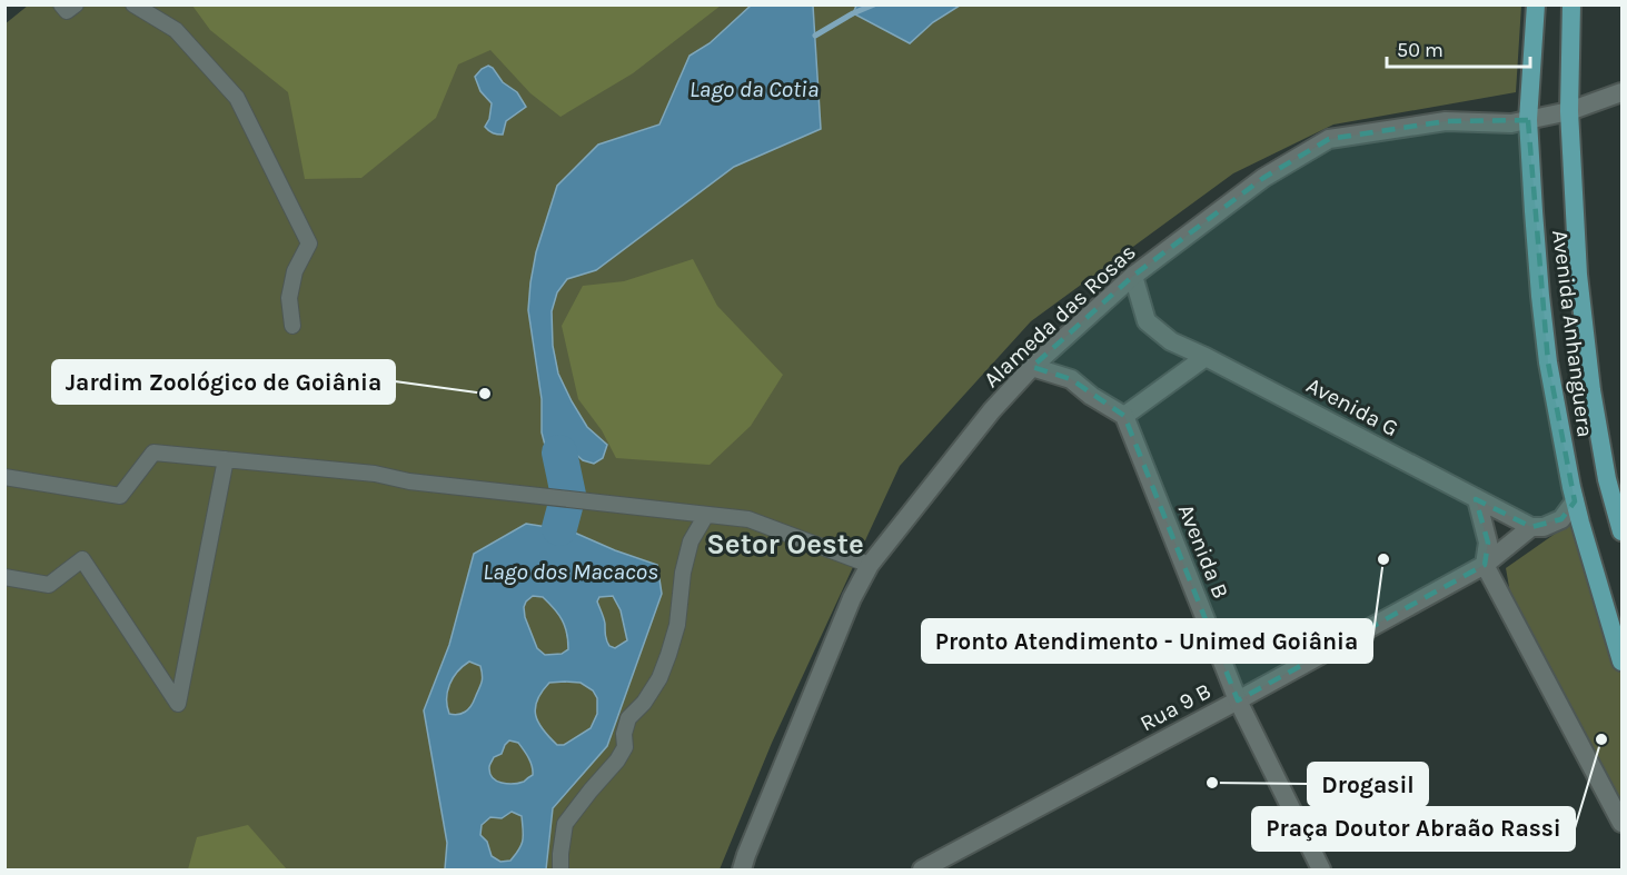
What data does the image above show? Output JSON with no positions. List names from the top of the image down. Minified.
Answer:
{"streets":{"main road":["Avenida Anhanguera"],"street":["Alameda das Rosas","Avenida G","Avenida B","Rua 9 B"]},"crossings":[["Alameda das Rosas","Avenida Anhanguera"],["Alameda das Rosas","Avenida G"],["Avenida G","Rua 9 B"],["Avenida B","Rua 9 B"]],"districts":["Setor Oeste"],"water":["Lago da Cotia","Lago dos Macacos"],"places":["Jardim Zoológico de Goiânia","Pronto Atendimento - Unimed Goiânia","Praça Doutor Abraão Rassi","Drogasil"],"scale_bar":"50 m"}
